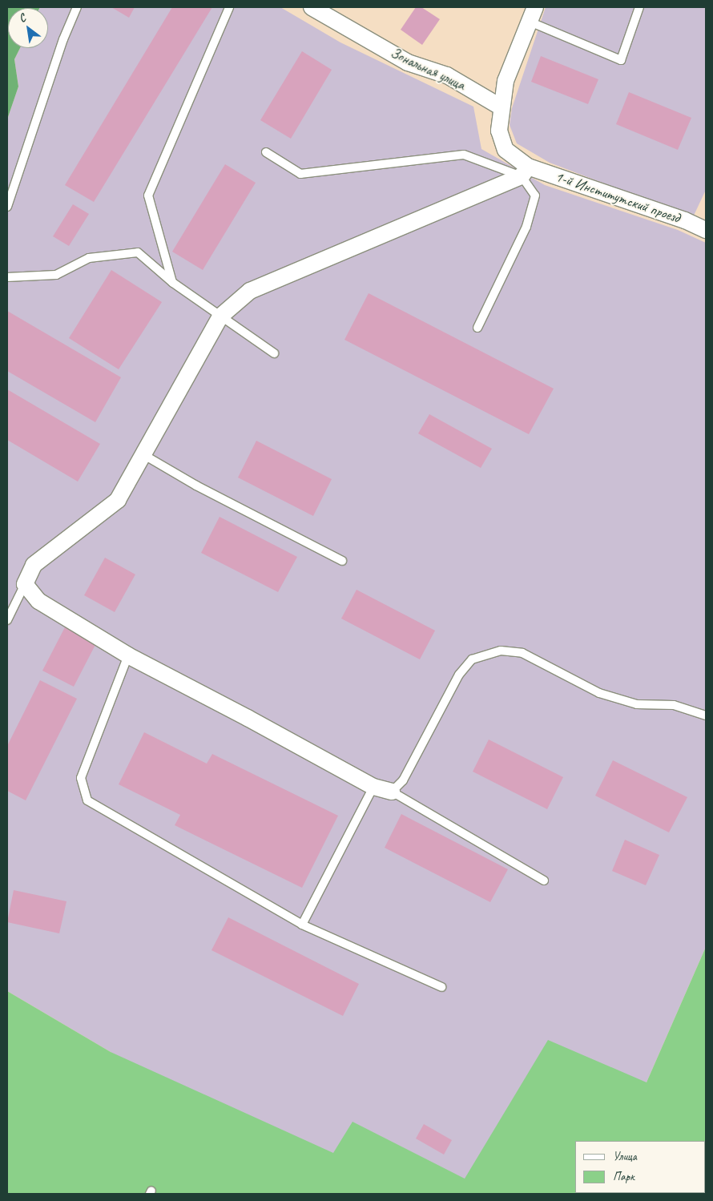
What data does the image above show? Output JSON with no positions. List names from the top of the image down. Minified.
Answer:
{"streets":{"street":["Зональная улица","1-й Институтский проезд"]},"legend":["Улица","Парк"],"north":"top left"}
